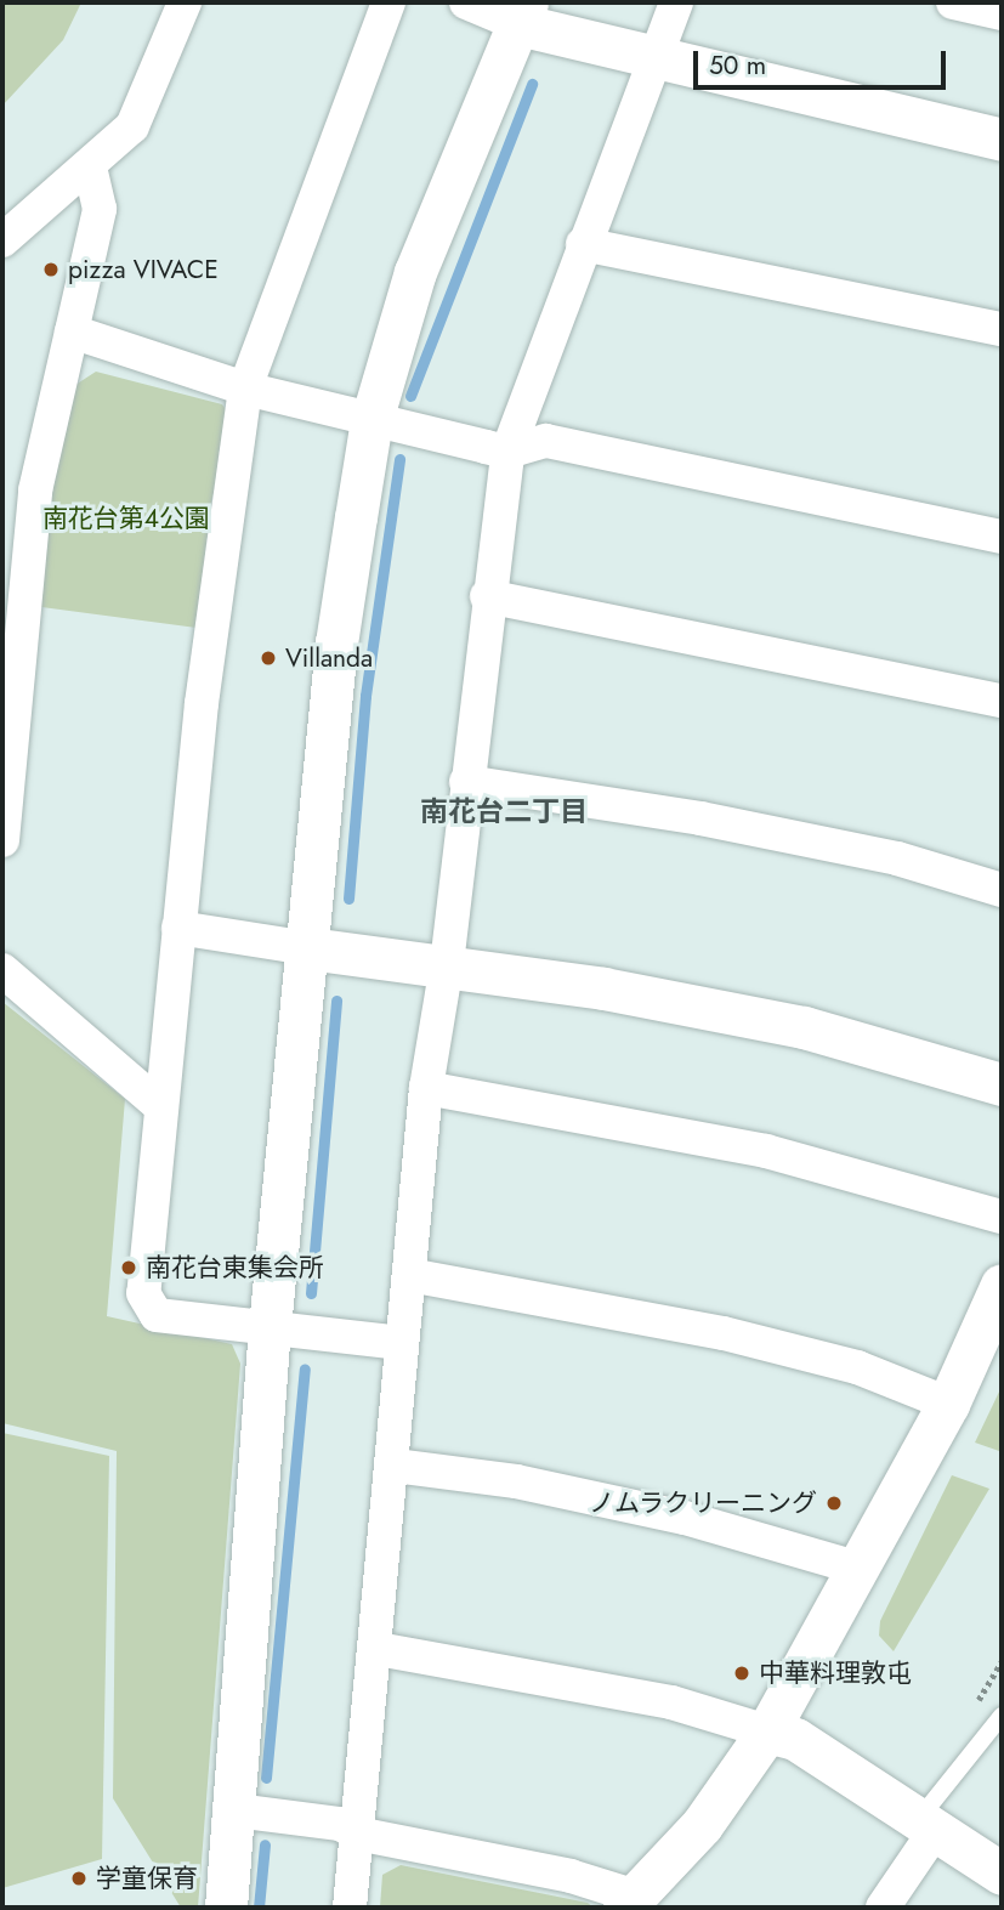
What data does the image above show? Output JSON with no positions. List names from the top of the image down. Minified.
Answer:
{"districts":["南花台二丁目"],"parks":["南花台第4公園"],"places":["pizza VIVACE","Villanda","南花台東集会所","ノムラクリーニング","中華料理敦屯","学童保育"],"scale_bar":"50 m"}
